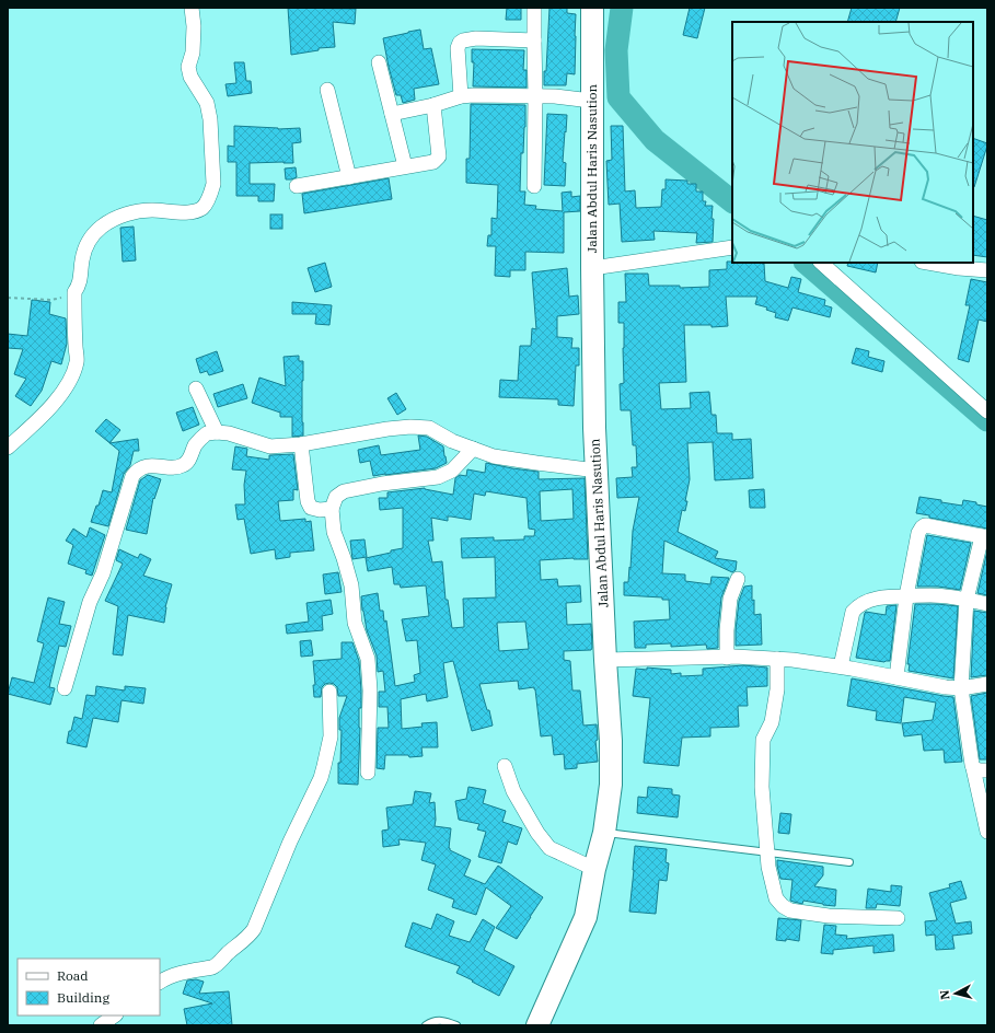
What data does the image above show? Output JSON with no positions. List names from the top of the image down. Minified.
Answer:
{"streets":{"main road":["Jalan Abdul Haris Nasution"]},"legend":["Road","Building"],"north":"left"}
